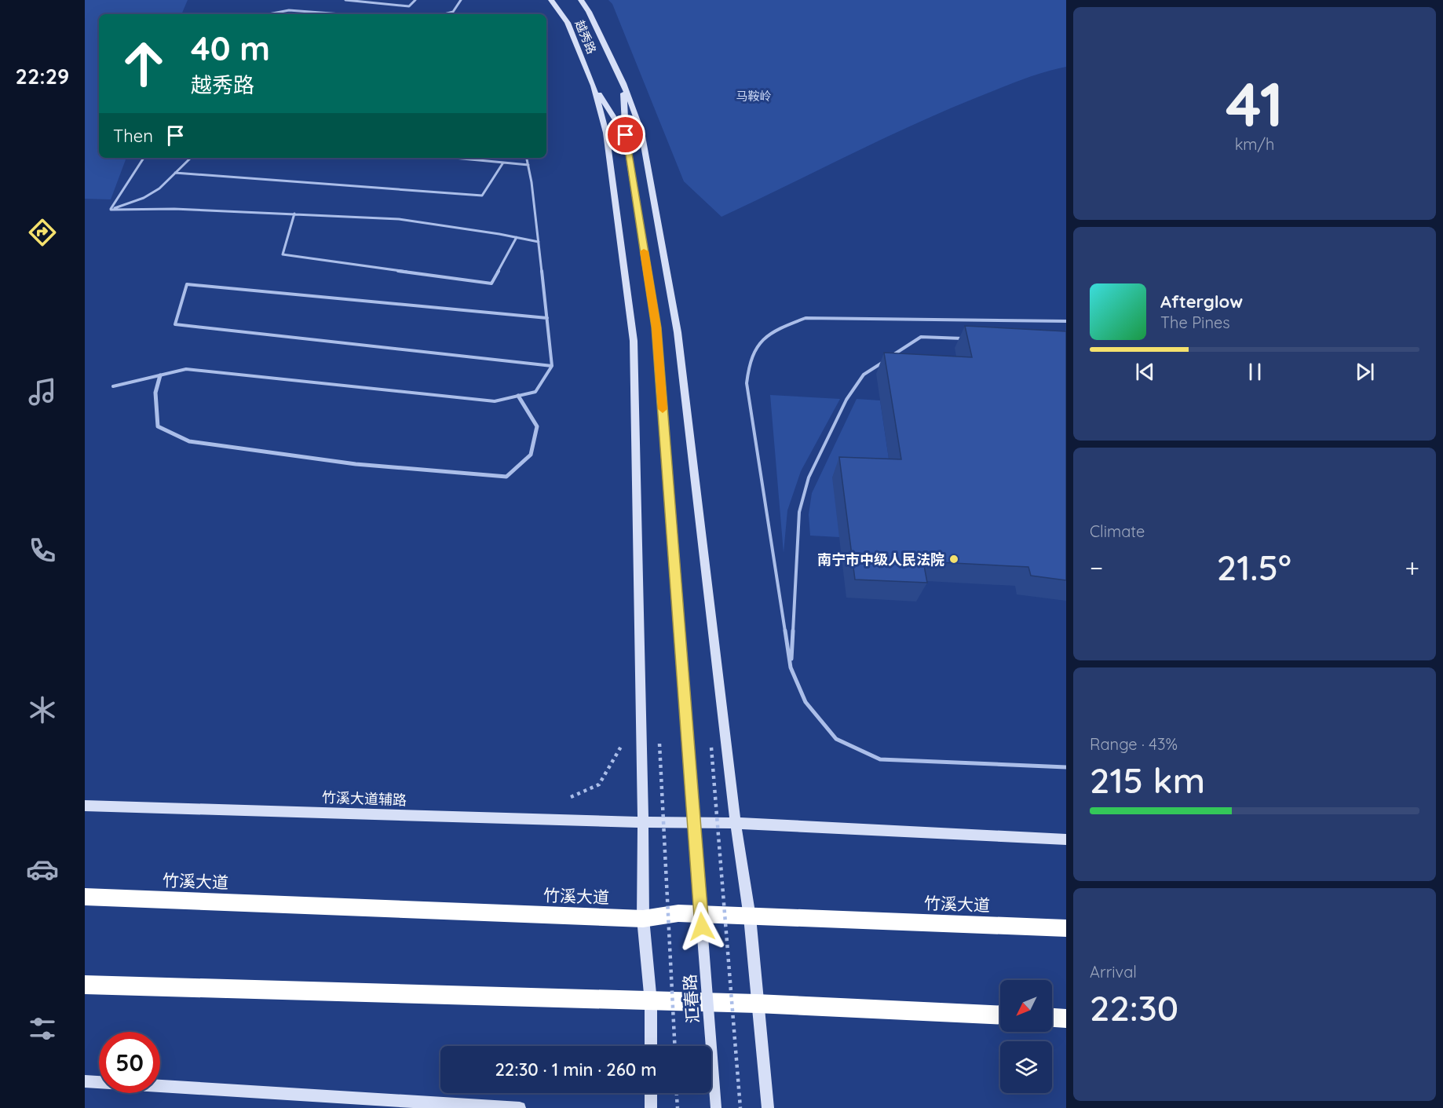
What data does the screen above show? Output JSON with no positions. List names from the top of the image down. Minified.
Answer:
{"streets":{"highway":["竹溪大道"],"main road":["越秀路","竹溪大道辅路","汇春路"]},"crossings":[["越秀路","竹溪大道辅路"],["越秀路","竹溪大道"]],"parks":["马鞍岭"],"places":["南宁市中级人民法院"],"north":"bottom left","page":{"tabs":"22:29","tile":[["41","km/h"],"Climate",["Range · 43%","215 km"],["Arrival","22:30"]],"turn":["40 m","越秀路"],"then":"Then","song":["Afterglow","The Pines"],"heat":["−","21.5°","+"],"limit":"50","trip":"22:30 · 1 min · 260 m"}}
